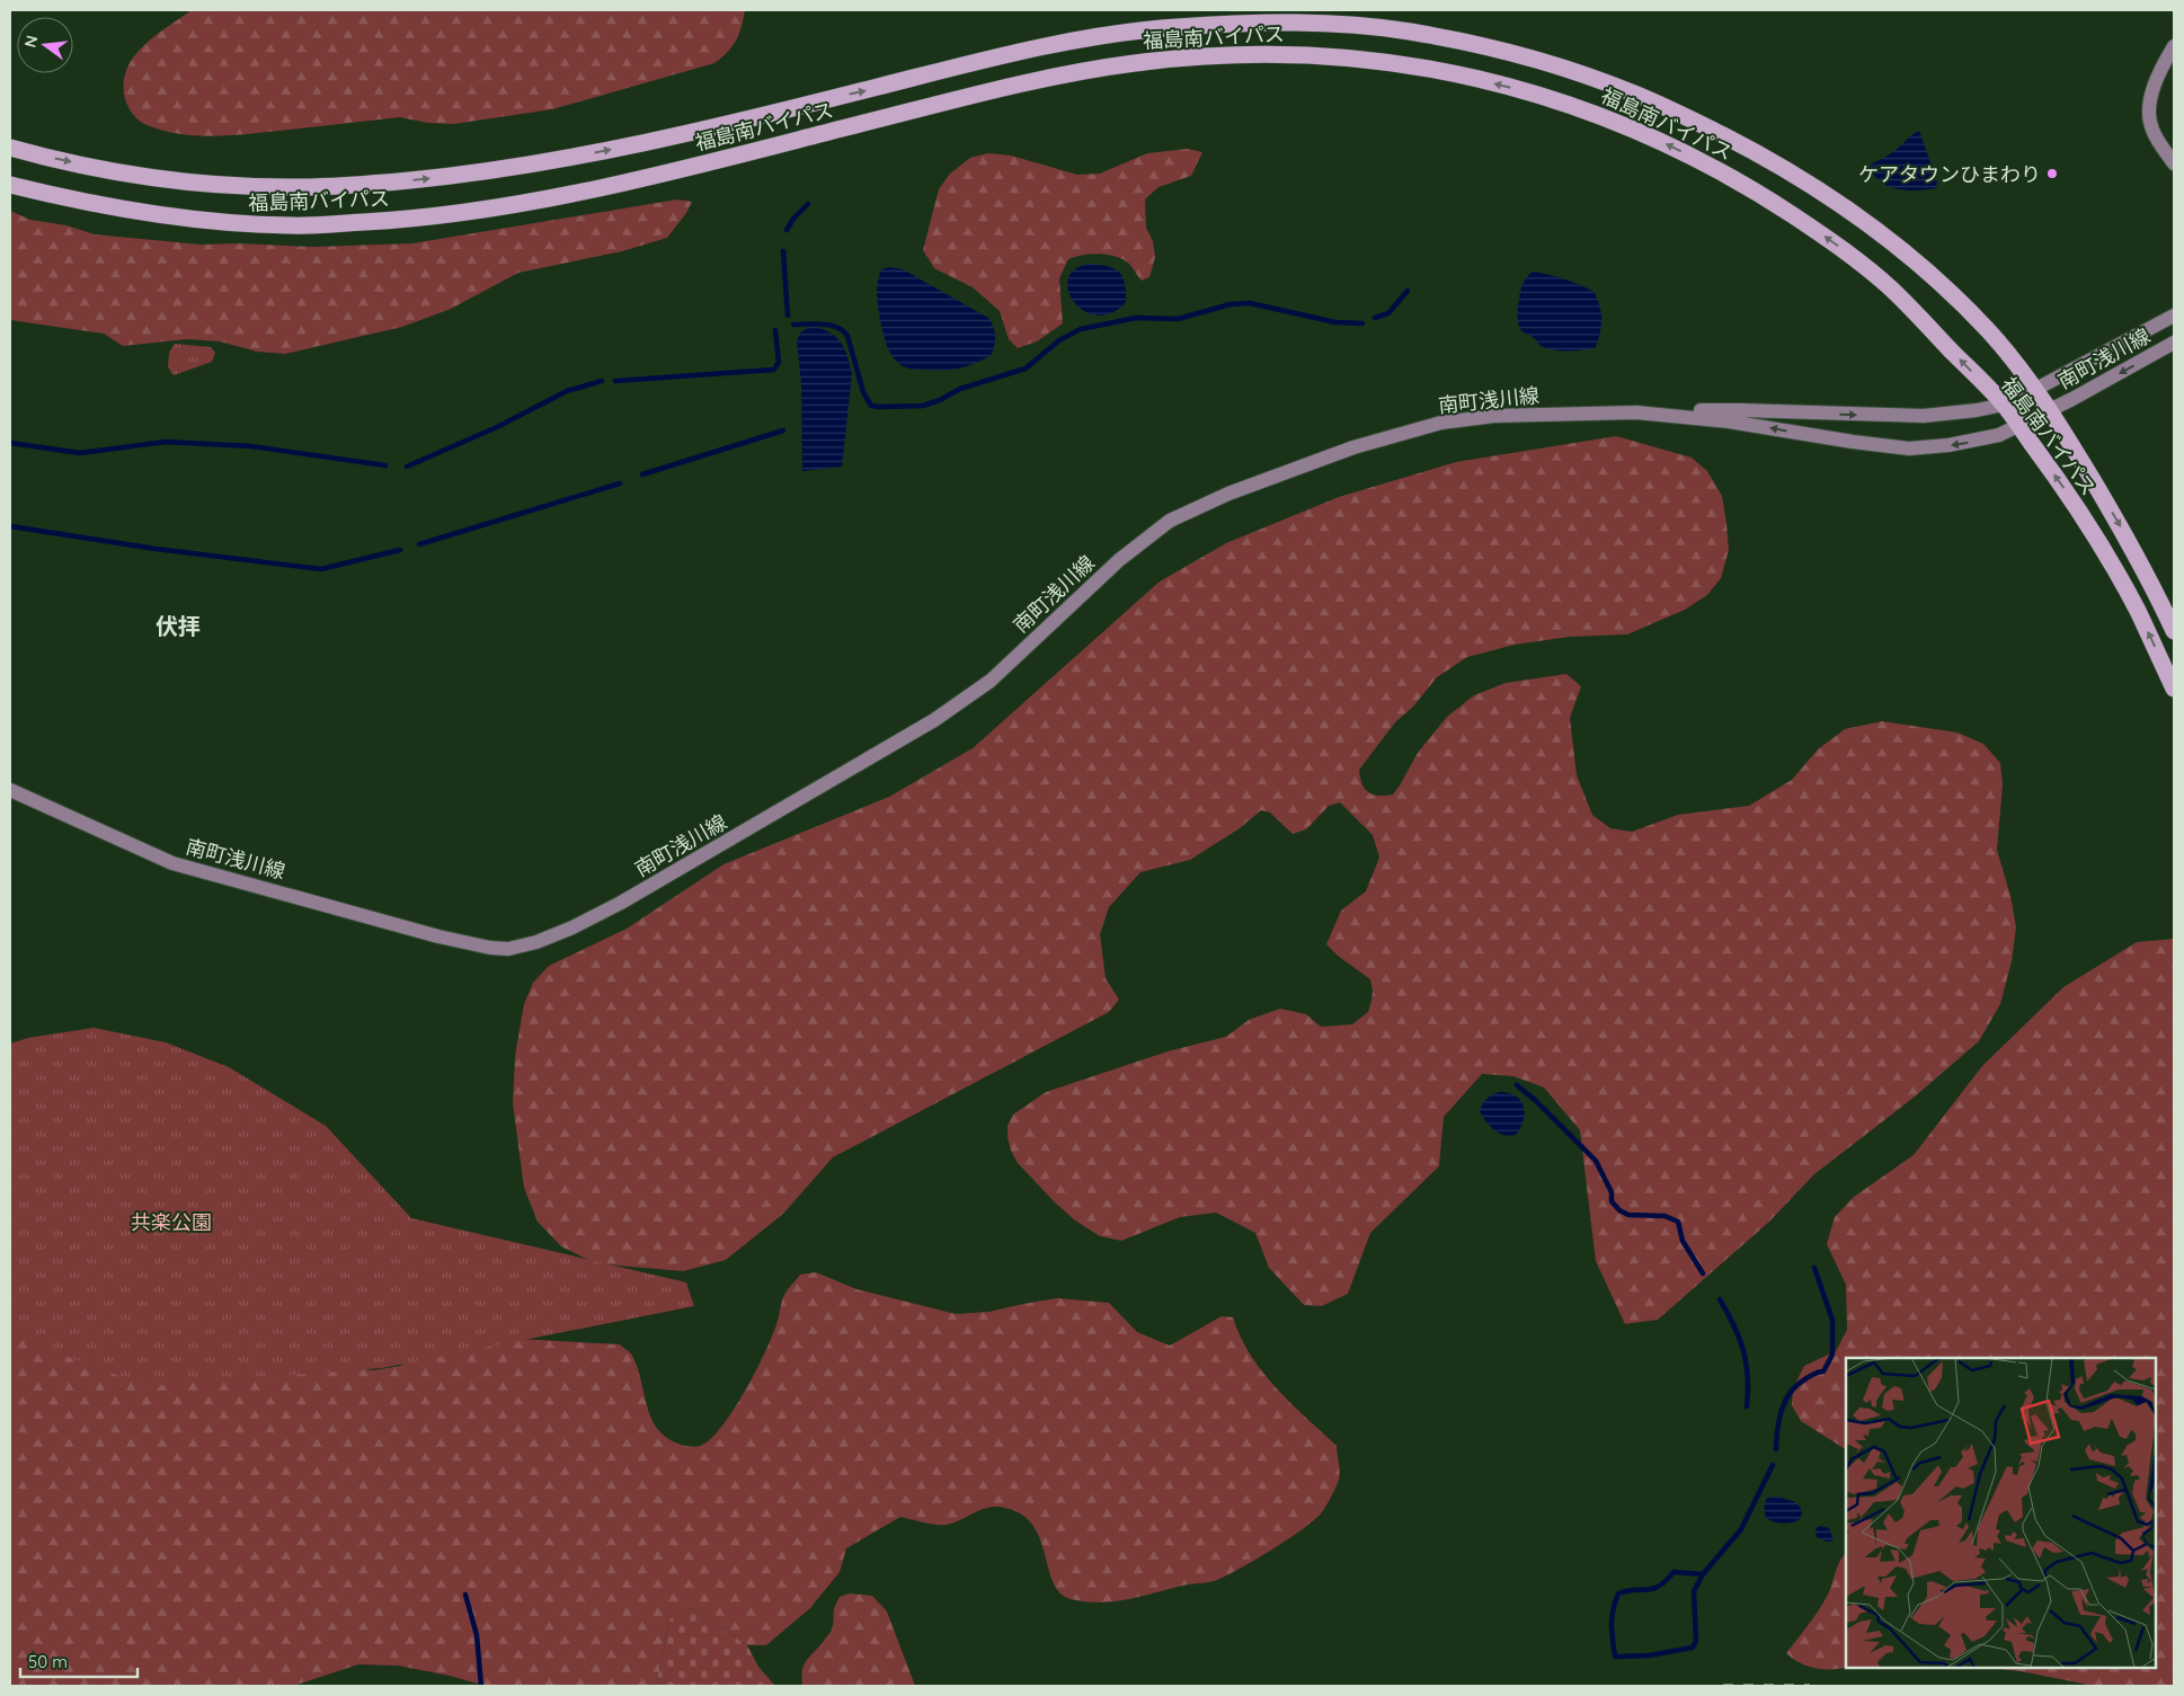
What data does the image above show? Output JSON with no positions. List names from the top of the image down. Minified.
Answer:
{"streets":{"highway":["福島南バイパス"],"street":["南町浅川線"]},"crossings":[["福島南バイパス","南町浅川線"]],"districts":["伏拝"],"parks":["共楽公園"],"places":["ケアタウンひまわり"],"scale_bar":"50 m","north":"left"}
